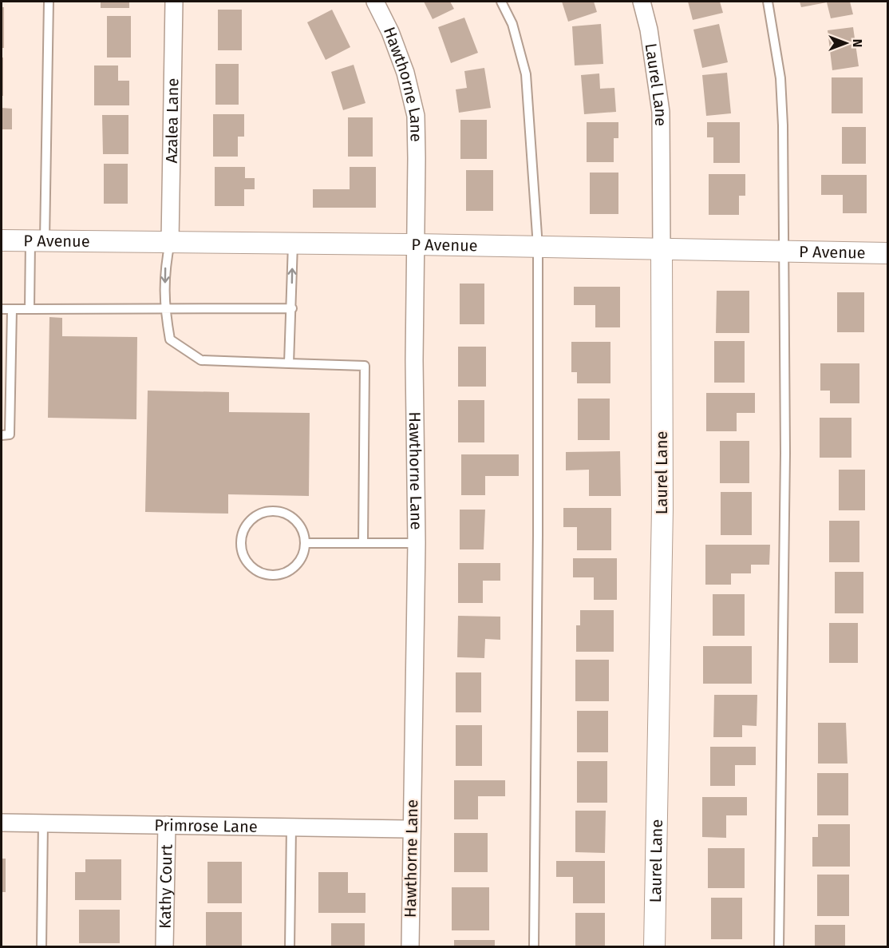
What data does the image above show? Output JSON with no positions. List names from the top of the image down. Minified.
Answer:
{"streets":{"street":["Hawthorne Lane","Laurel Lane","Azalea Lane","P Avenue","Primrose Lane","Kathy Court"]},"crossings":[["Hawthorne Lane","P Avenue"],["Hawthorne Lane","Primrose Lane"],["Laurel Lane","P Avenue"],["Azalea Lane","P Avenue"],["Primrose Lane","Kathy Court"]],"north":"right"}
